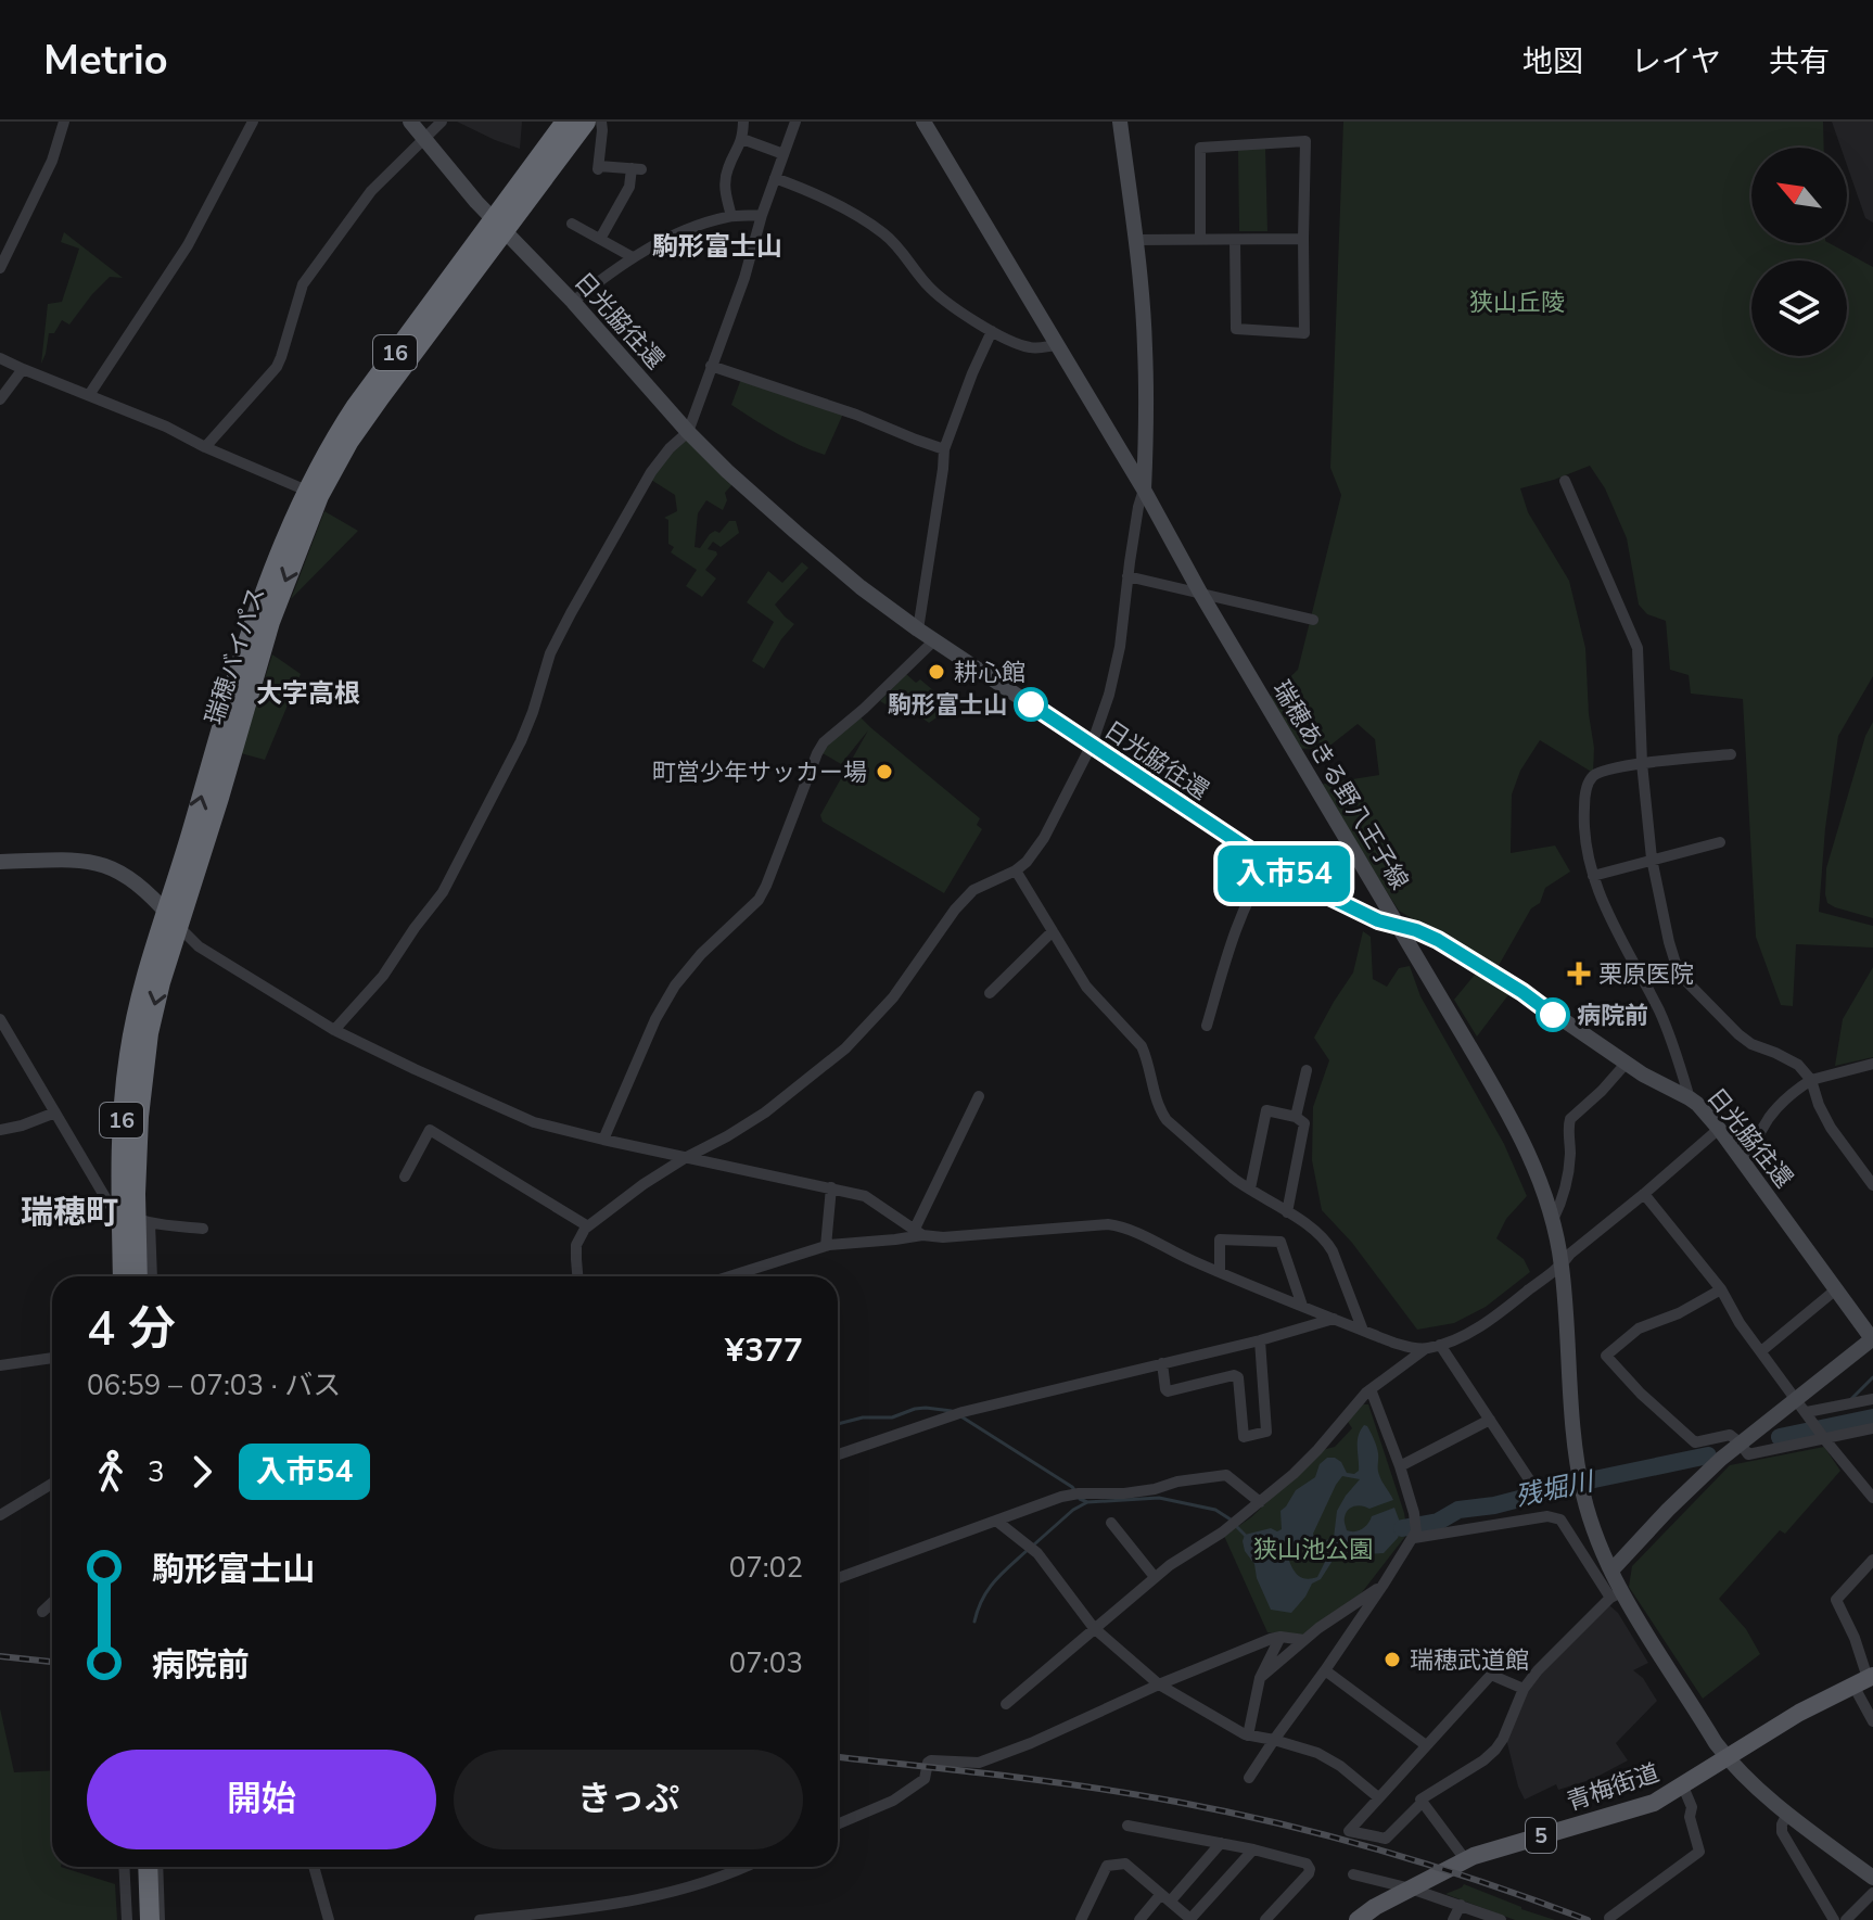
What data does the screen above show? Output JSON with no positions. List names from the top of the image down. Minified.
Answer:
{"streets":{"highway":["16","瑞穂バイパス"],"main road":["青梅街道","5"],"street":["日光脇往還","瑞穂あきる野八王子線"]},"crossings":[["日光脇往還","瑞穂バイパス"],["日光脇往還","瑞穂あきる野八王子線"],["瑞穂あきる野八王子線","青梅街道"]],"districts":["駒形富士山","大字高根","瑞穂町"],"water":["残堀川"],"parks":["狭山丘陵","狭山池公園"],"places":{"other":["耕心館","駒形富士山","町営少年サッカー場","病院前","瑞穂武道館"],"health":["栗原医院"]},"lines":["bus line 入市54"],"north":"top left","page":{"header":"Metrio","nav":["地図","レイヤ","共有"],"on_map":"入市54","heading":["4 分","06:59 – 07:03 · バス","¥377"],"legs":["3","入市54"],"list":[{"name":"駒形富士山","value":"07:02"},{"name":"病院前","value":"07:03"}],"buttons":["開始","きっぷ"]}}
